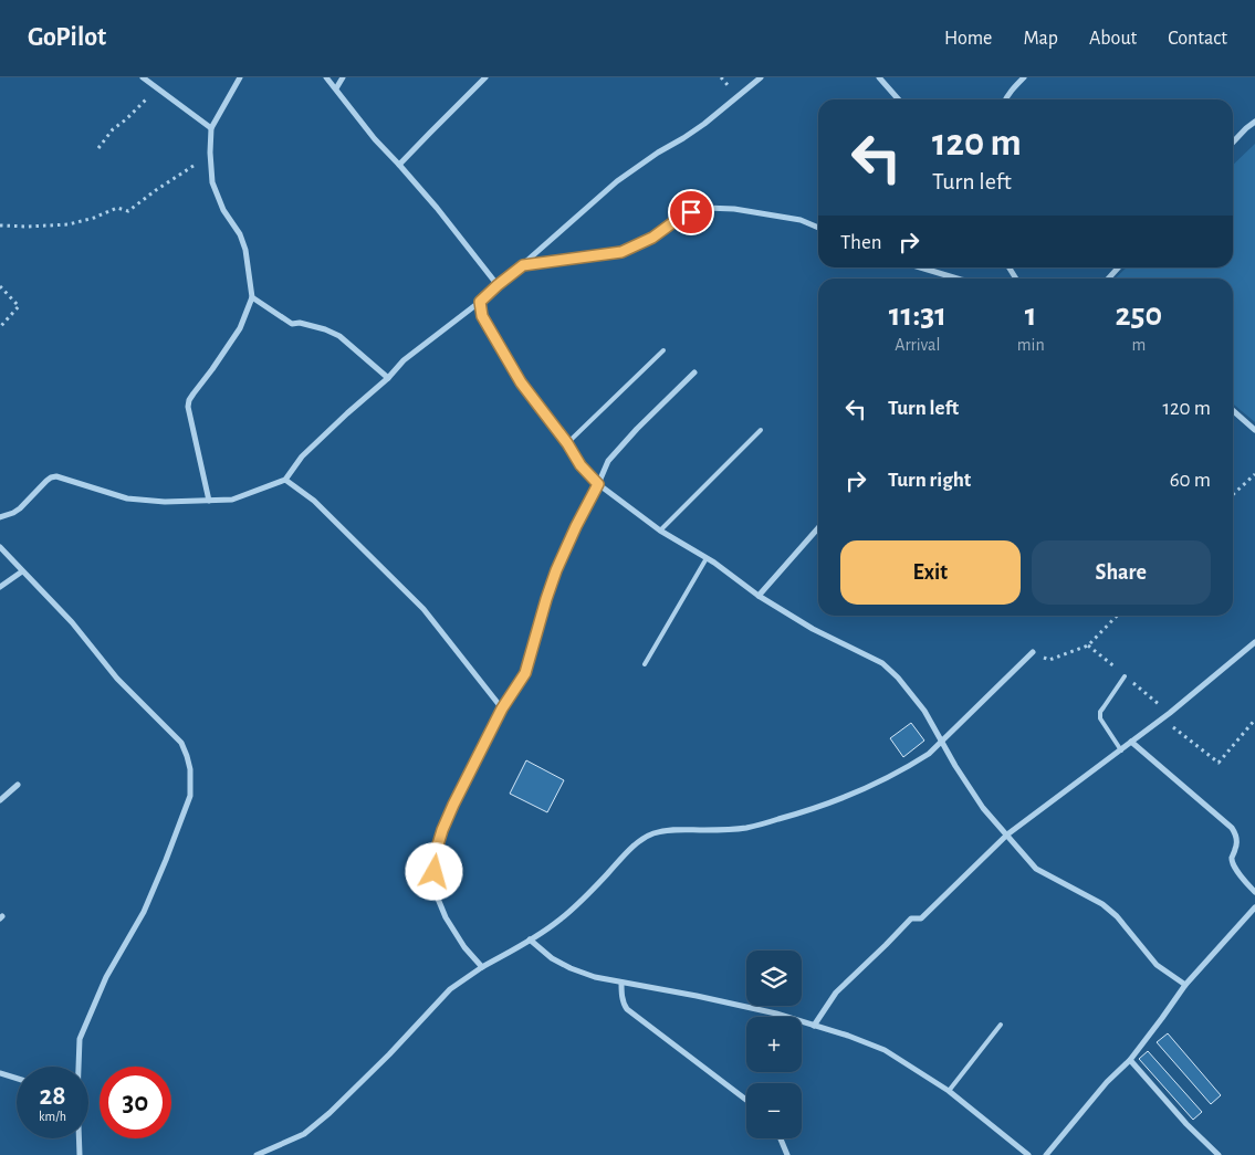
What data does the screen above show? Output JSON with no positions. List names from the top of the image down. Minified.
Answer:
{"page":{"header":"GoPilot","nav":["Home","Map","About","Contact"],"turn":["120 m","Turn left"],"then":"Then","eta":["11:31","Arrival","1","min","250","m"],"list":[{"name":"Turn left","value":"120 m"},{"name":"Turn right","value":"60 m"}],"buttons":["Exit","Share"],"map_buttons":["+","−"],"speed":"28 km/h","limit":"30"}}
